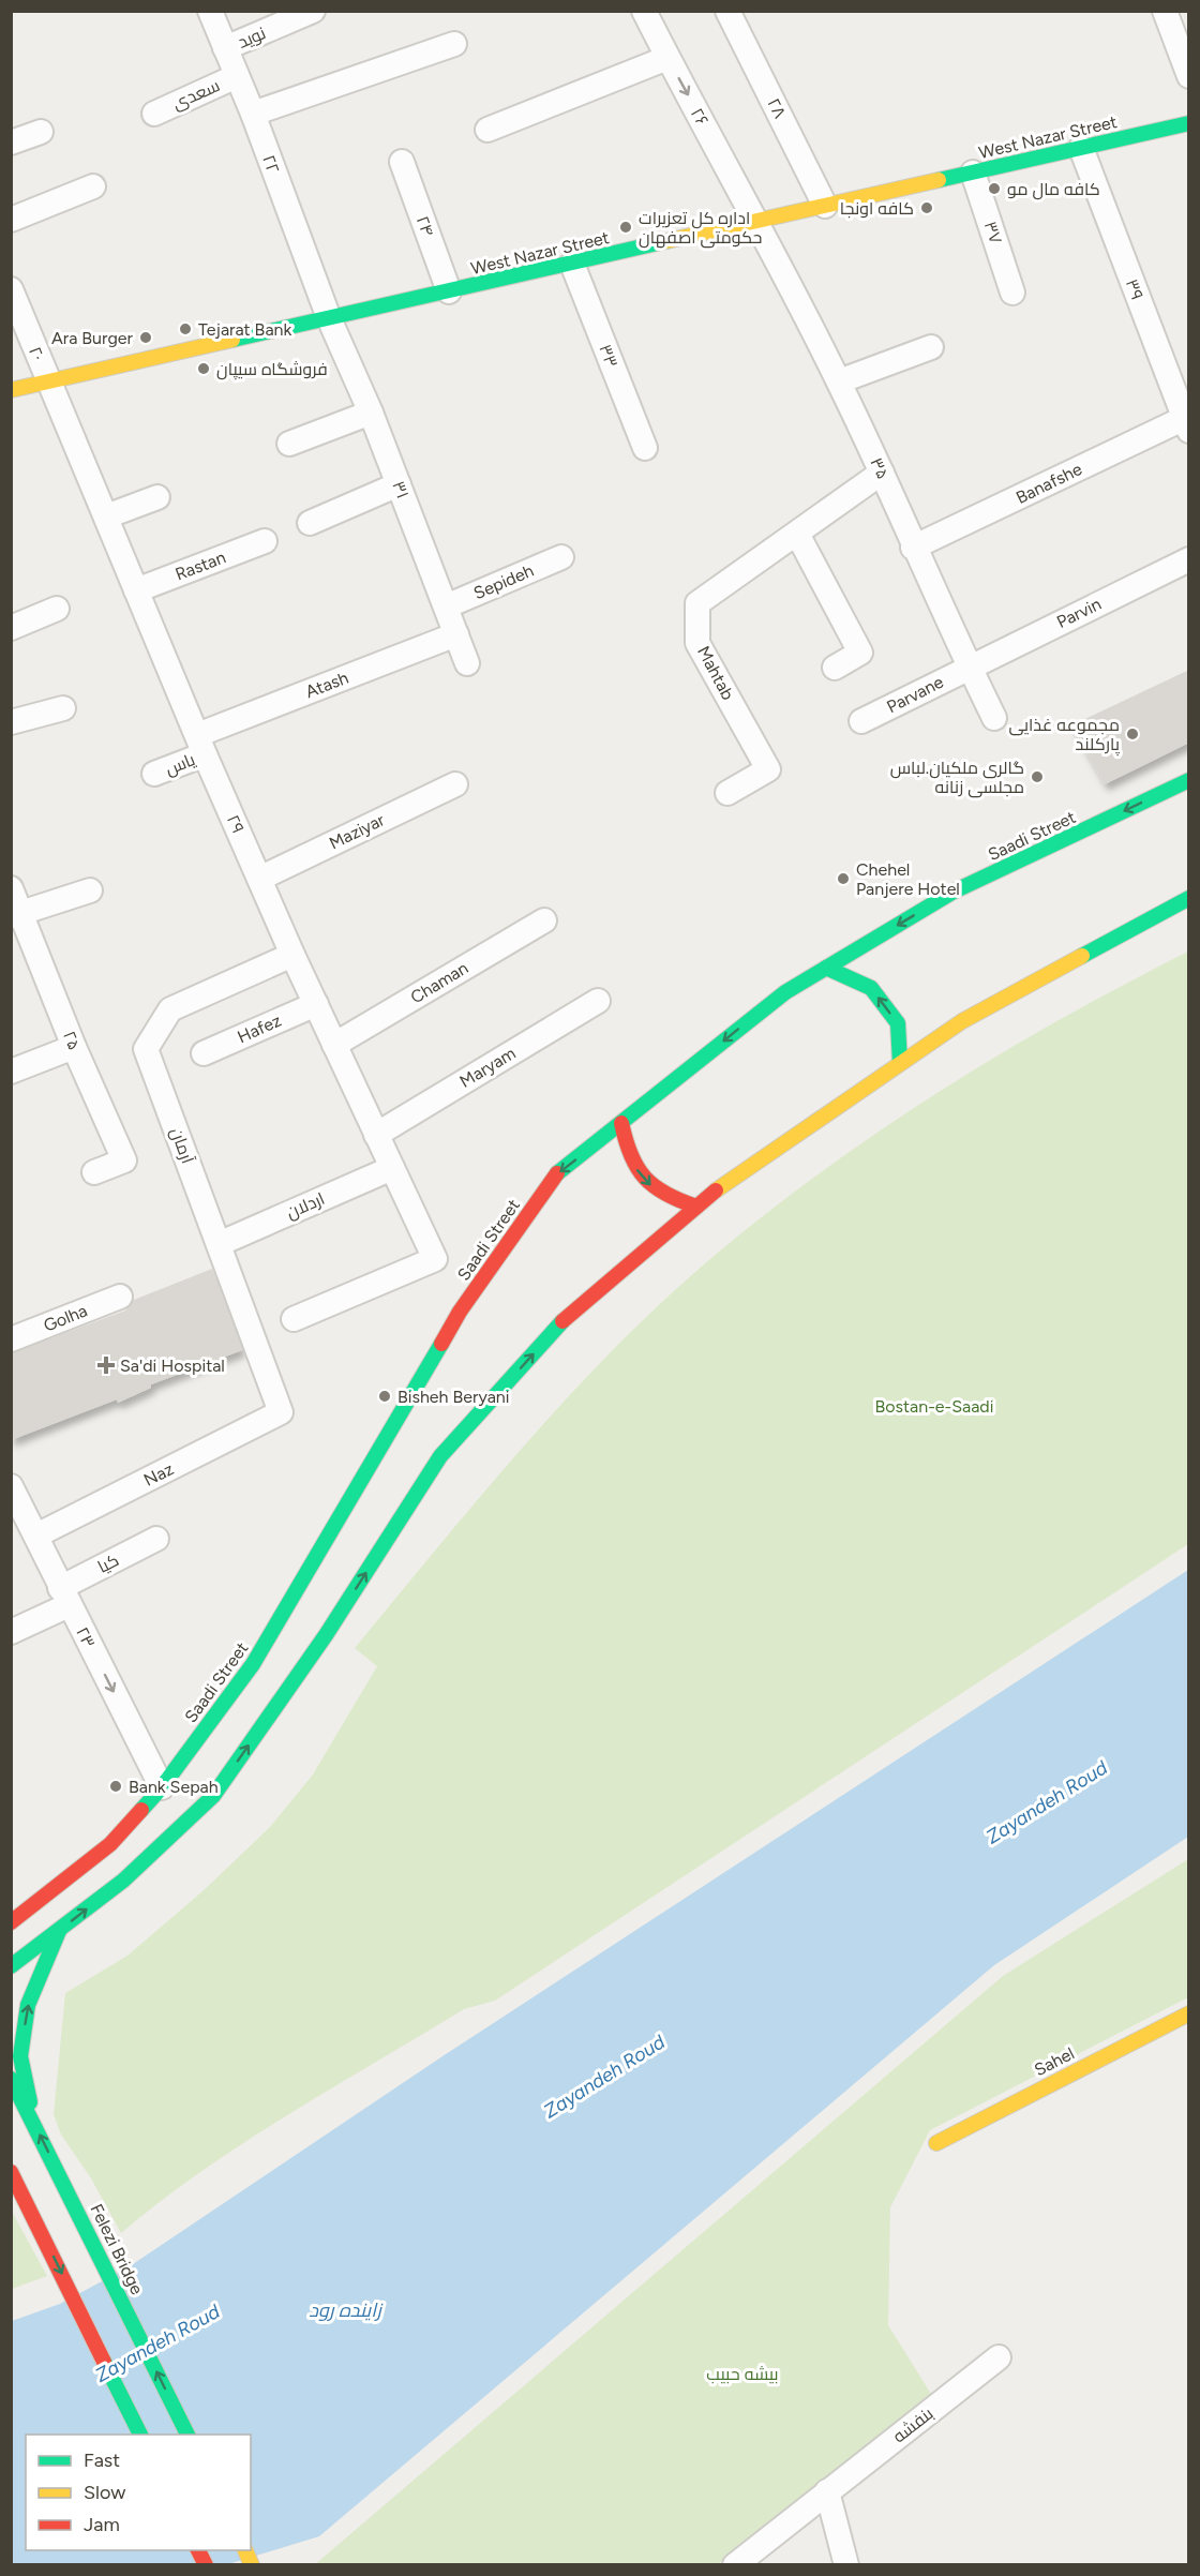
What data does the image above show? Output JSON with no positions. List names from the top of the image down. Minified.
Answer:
{"streets":{"main road":["West Nazar Street","Saadi Street","Sahel","Felezi Bridge"],"street":["نوید","سعدی","۲۸","۲۶","۲۲","۲۴","۳۷","۳۹","۲۰","۳۳","۳۵","Banafshe","۳۱","Rastan","Sepideh","Parvin","Mahtab","Atash","Parvane","یاس","۲۹","Maziyar","Chaman","Hafez","۲۵","Maryam","آرمان","اردلان","Golha","Naz","کیا","۲۳","بنفشه"]},"crossings":[["نوید","۲۲"],["سعدی","۲۲"],["۲۸","West Nazar Street"],["۲۶","West Nazar Street"],["۲۶","۳۵"],["West Nazar Street","۲۲"],["West Nazar Street","۲۴"],["West Nazar Street","۳۷"],["West Nazar Street","۳۹"],["West Nazar Street","۲۰"],["West Nazar Street","۳۳"],["West Nazar Street","۳۵"],["West Nazar Street","۳۱"],["West Nazar Street","۲۹"],["۲۲","۳۱"],["۳۹","Banafshe"],["۲۰","۲۹"],["۳۵","Banafshe"],["۳۵","Parvin"],["۳۵","Mahtab"],["۳۵","Parvane"],["۳۱","Sepideh"],["۳۱","Atash"],["Rastan","۲۹"],["Parvin","Parvane"],["Atash","یاس"],["Atash","۲۹"],["یاس","۲۹"],["۲۹","Maziyar"],["۲۹","Chaman"],["۲۹","Hafez"],["۲۹","Maryam"],["۲۹","آرمان"],["۲۹","اردلان"],["Saadi Street","۲۳"],["آرمان","اردلان"],["آرمان","Naz"],["Naz","۲۳"],["کیا","۲۳"]],"one_way":["۲۶","۲۳"],"water":["Zayandeh Roud","زاینده رود"],"parks":["Bostan-e-Saadi","بیشه حبیب"],"places":{"other":["کافه مال مو","کافه اونجا","اداره کل تعزیرات حکومتی اصفهان","Tejarat Bank","Ara Burger","فروشگاه سیپان","مجموعه غذایی پارکلند","گالری ملکیان.لباس مجلسی زنانه","Chehel Panjere Hotel","Bisheh Beryani","Bank Sepah"],"health":["Sa'di Hospital"]},"legend":["Fast","Slow","Jam"]}
